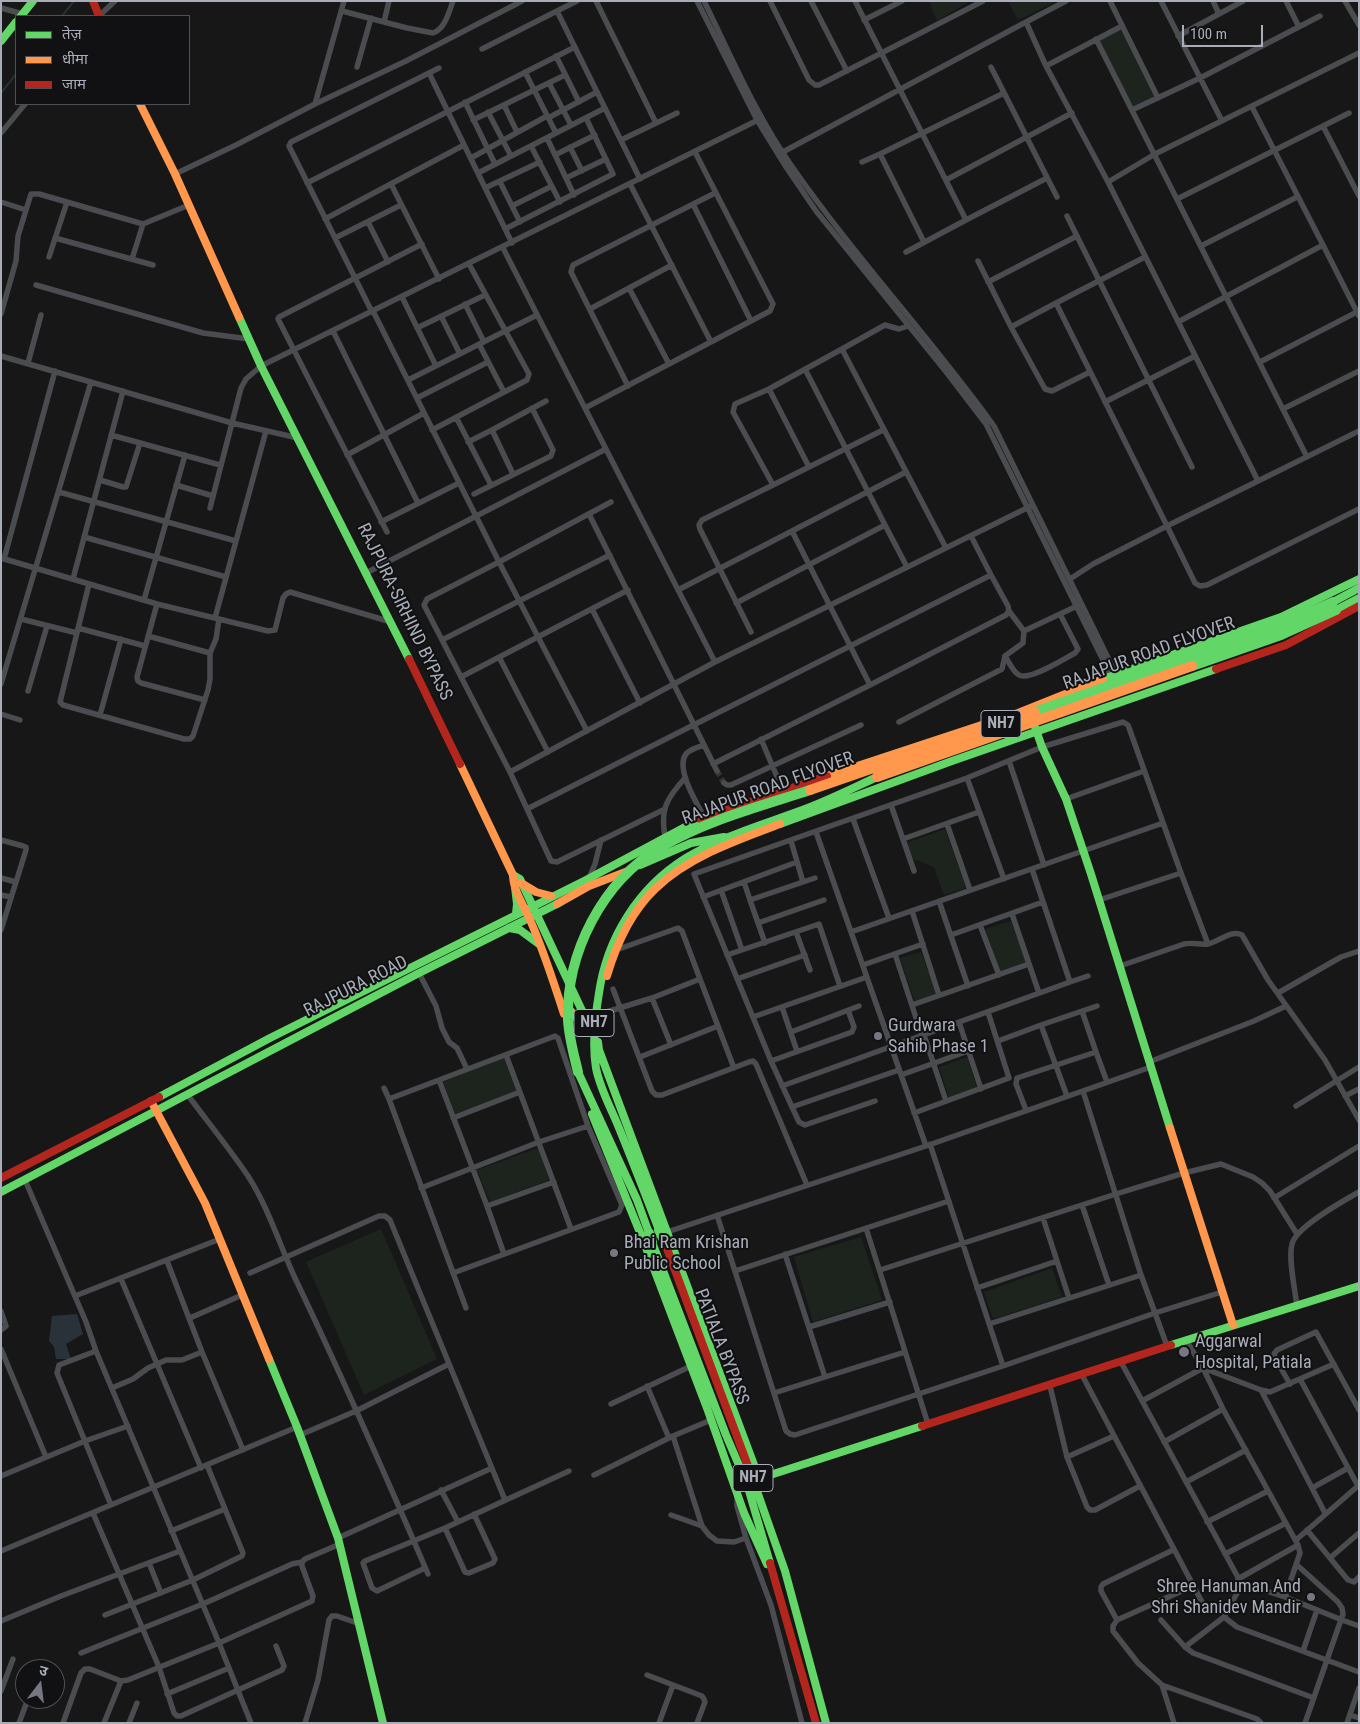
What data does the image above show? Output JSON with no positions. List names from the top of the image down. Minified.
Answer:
{"streets":{"main road":["RAJPURA-SIRHIND BYPASS","RAJAPUR ROAD FLYOVER","NH7","RAJPURA ROAD","PATIALA BYPASS"]},"crossings":[["RAJPURA-SIRHIND BYPASS","RAJPURA ROAD"],["RAJAPUR ROAD FLYOVER","NH7"],["RAJAPUR ROAD FLYOVER","RAJPURA ROAD"],["RAJAPUR ROAD FLYOVER","PATIALA BYPASS"],["RAJPURA ROAD","PATIALA BYPASS"]],"places":["Gurdwara Sahib Phase 1","Bhai Ram Krishan Public School","Aggarwal Hospital, Patiala","Shree Hanuman And Shri Shanidev Mandir"],"legend":["तेज़","धीमा","जाम"],"scale_bar":"100 m","north":"top"}
